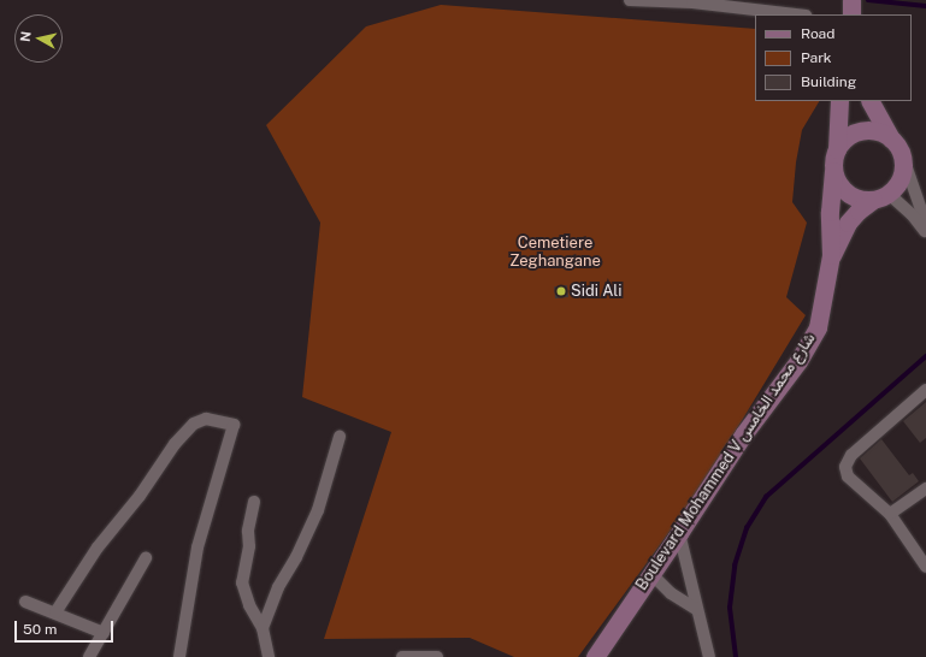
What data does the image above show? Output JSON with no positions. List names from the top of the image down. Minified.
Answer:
{"streets":{"main road":["Boulevard Mohammed V شارع محمد الخامس"]},"parks":["Cemetiere Zeghangane"],"places":["Sidi Ali"],"legend":["Road","Park","Building"],"scale_bar":"50 m","north":"left"}
